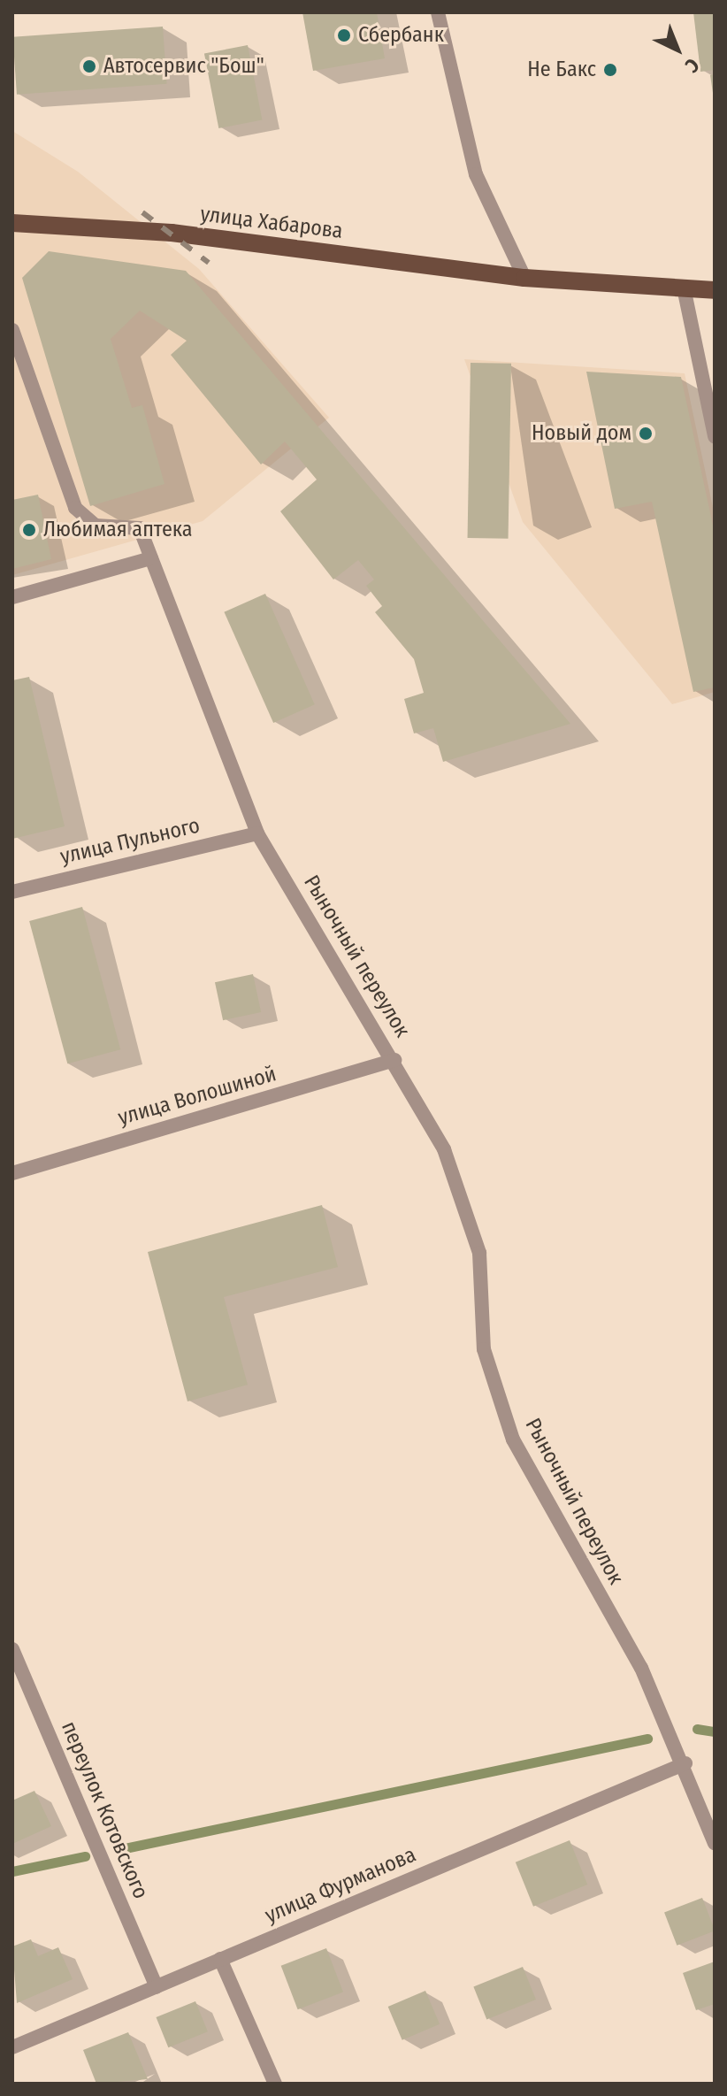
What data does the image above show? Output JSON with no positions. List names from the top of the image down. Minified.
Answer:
{"streets":{"main road":["улица Хабарова"],"street":["улица Пульного","Рыночный переулок","улица Волошиной","переулок Котовского","улица Фурманова"]},"crossings":[["улица Пульного","Рыночный переулок"],["Рыночный переулок","улица Волошиной"],["Рыночный переулок","улица Фурманова"],["переулок Котовского","улица Фурманова"]],"places":["Сбербанк","Автосервис \"Бош\"","Не Бакс","Новый дом","Любимая аптека"],"north":"bottom right"}
